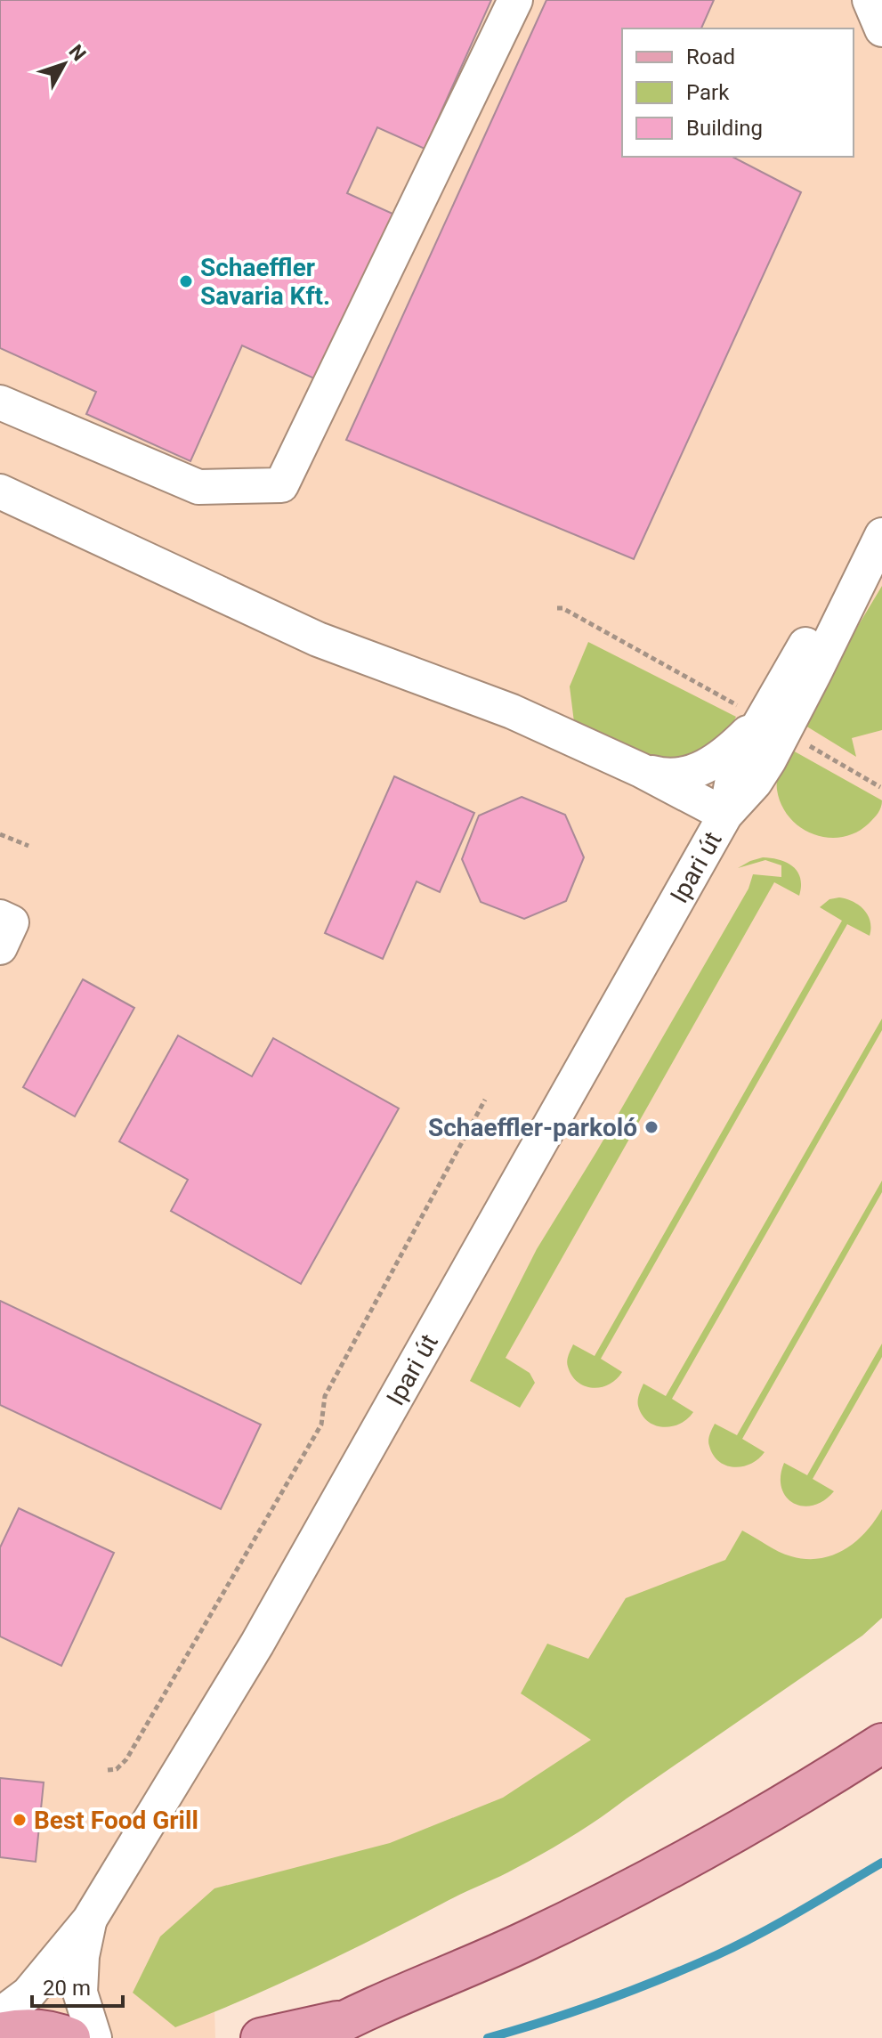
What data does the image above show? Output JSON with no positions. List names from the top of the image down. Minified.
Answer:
{"streets":{"street":["Ipari út"]},"places":["Schaeffler Savaria Kft.","Schaeffler-parkoló","Best Food Grill"],"legend":["Road","Park","Building"],"scale_bar":"20 m","north":"top right"}
